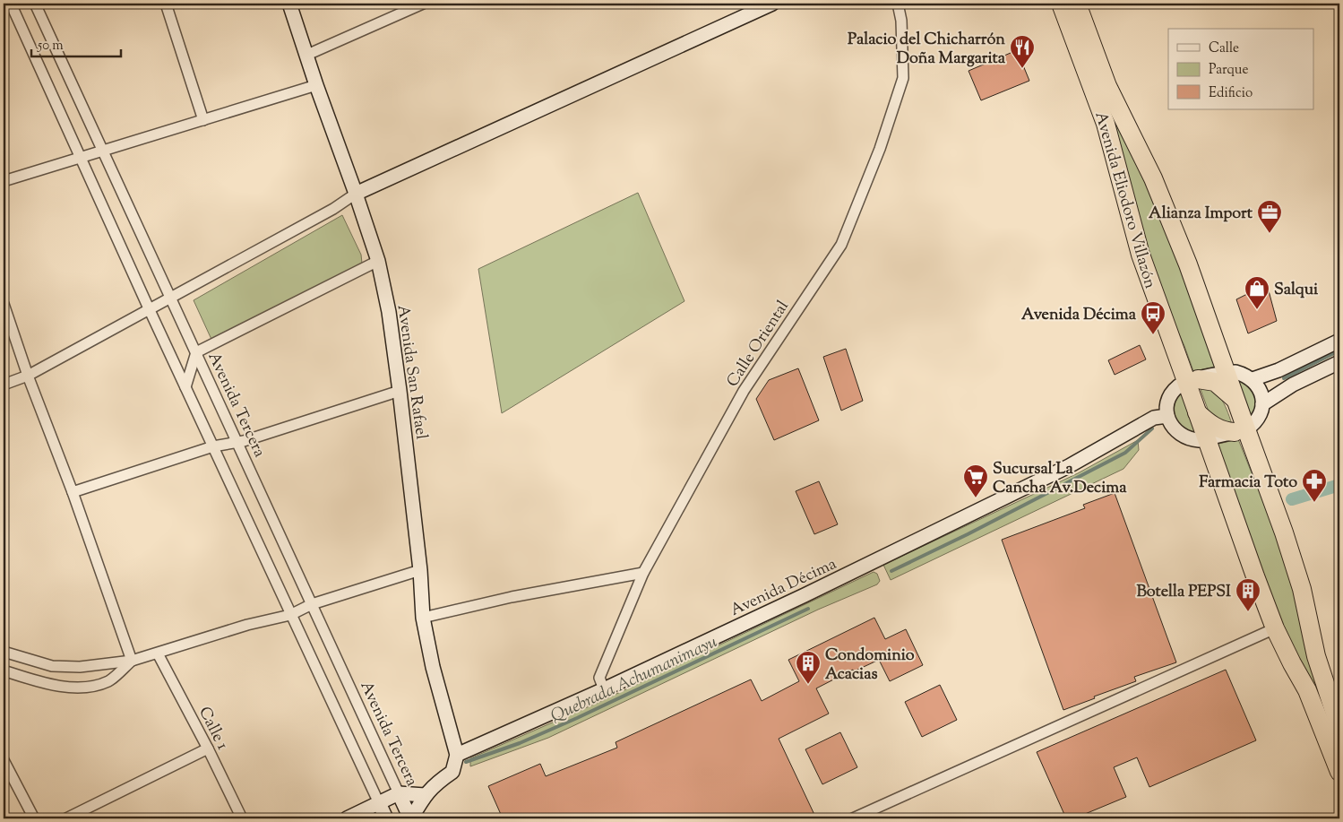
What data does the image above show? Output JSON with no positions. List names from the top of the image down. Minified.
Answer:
{"streets":{"highway":["Avenida Eliodoro Villazón"],"main road":["Avenida San Rafael","Avenida Tercera","Avenida Décima"],"street":["Calle Oriental","Calle 1"]},"crossings":[["Calle Oriental","Avenida Décima"],["Avenida San Rafael","Avenida Décima"]],"water":["Quebrada Achumanimayu"],"places":{"restaurant":["Palacio del Chicharrón Doña Margarita"],"office":["Alianza Import"],"shop":["Salqui"],"bus stop":["Avenida Décima"],"supermarket":["Sucursal La Cancha Av.Decima"],"pharmacy":["Farmacia Toto"],"building":["Botella PEPSI","Condominio Acacias"]},"legend":["Calle","Parque","Edificio"],"scale_bar":"50 m"}
